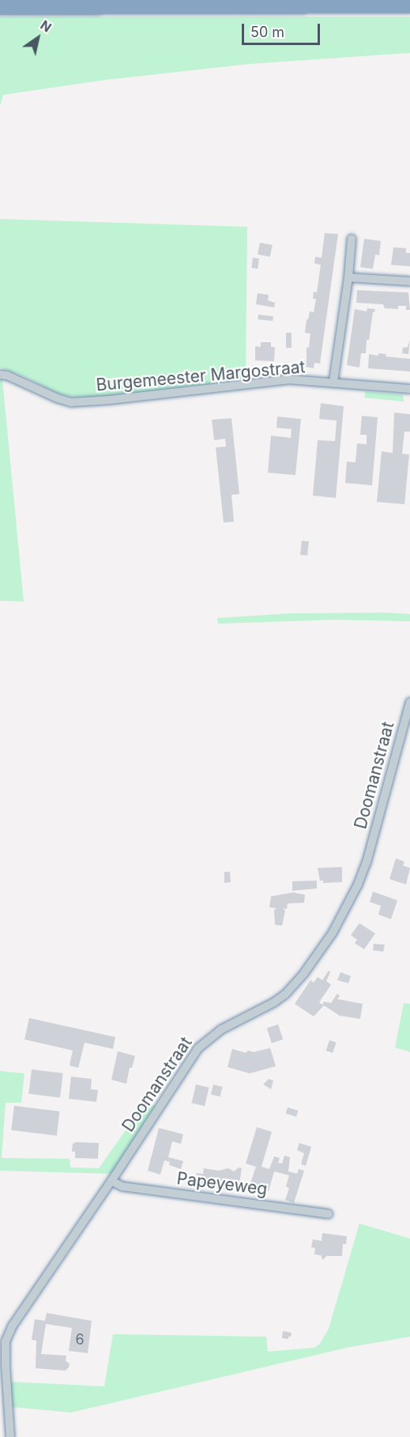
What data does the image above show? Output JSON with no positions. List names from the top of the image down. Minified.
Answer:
{"streets":{"street":["Burgemeester Margostraat","Doomanstraat","Papeyeweg"]},"crossings":[["Doomanstraat","Papeyeweg"]],"house_numbers":["6"],"scale_bar":"50 m","north":"top right"}
